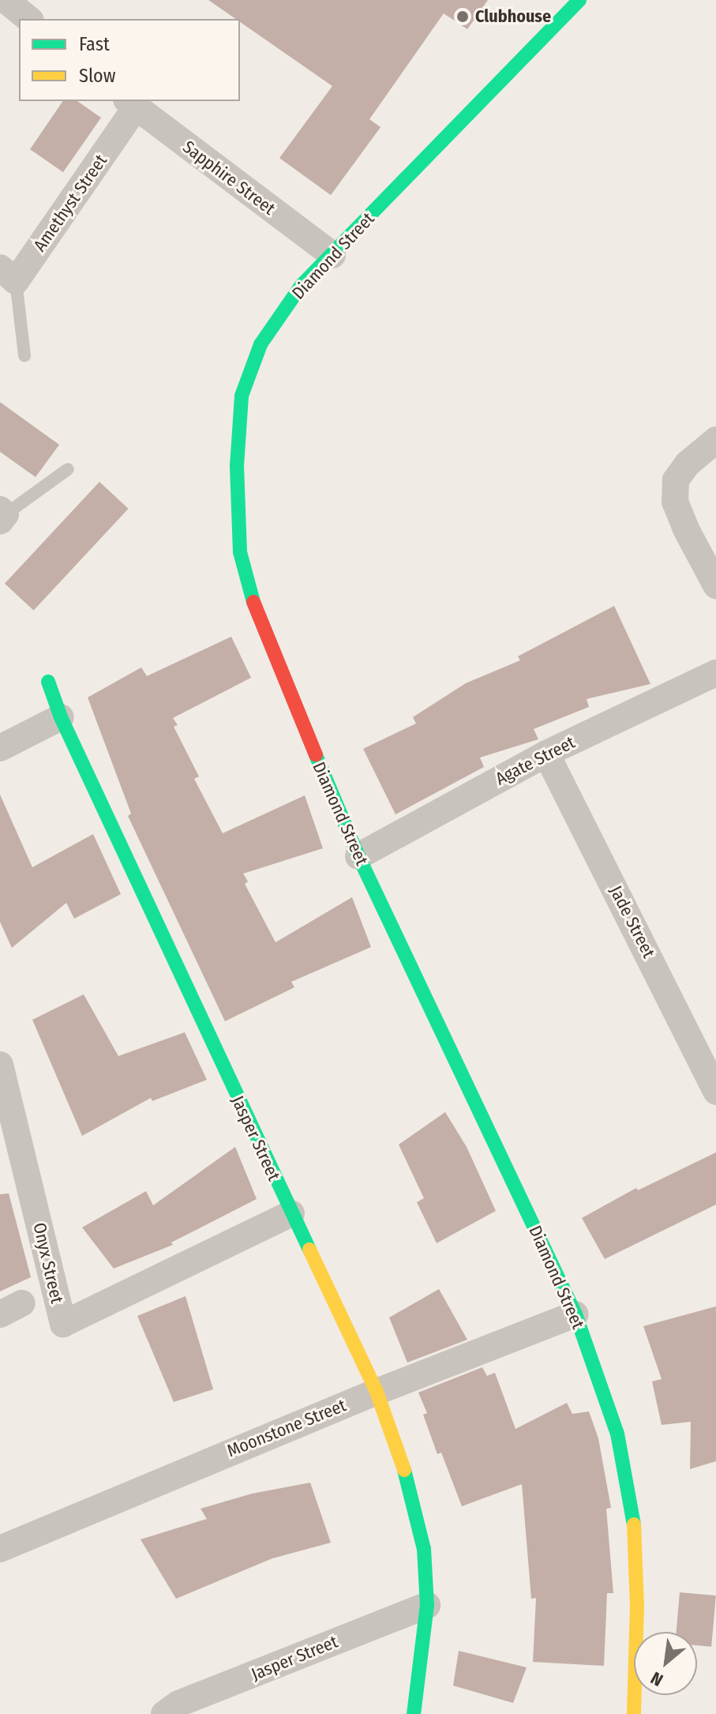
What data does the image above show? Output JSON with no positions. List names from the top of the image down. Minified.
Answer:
{"streets":{"street":["Sapphire Street","Amethyst Street","Diamond Street","Agate Street","Jade Street","Jasper Street","Onyx Street","Moonstone Street"]},"crossings":[["Sapphire Street","Amethyst Street"],["Sapphire Street","Diamond Street"],["Diamond Street","Agate Street"],["Diamond Street","Moonstone Street"],["Agate Street","Jade Street"],["Jasper Street","Onyx Street"],["Jasper Street","Moonstone Street"]],"places":["Clubhouse"],"legend":["Fast","Slow"],"north":"bottom left"}
